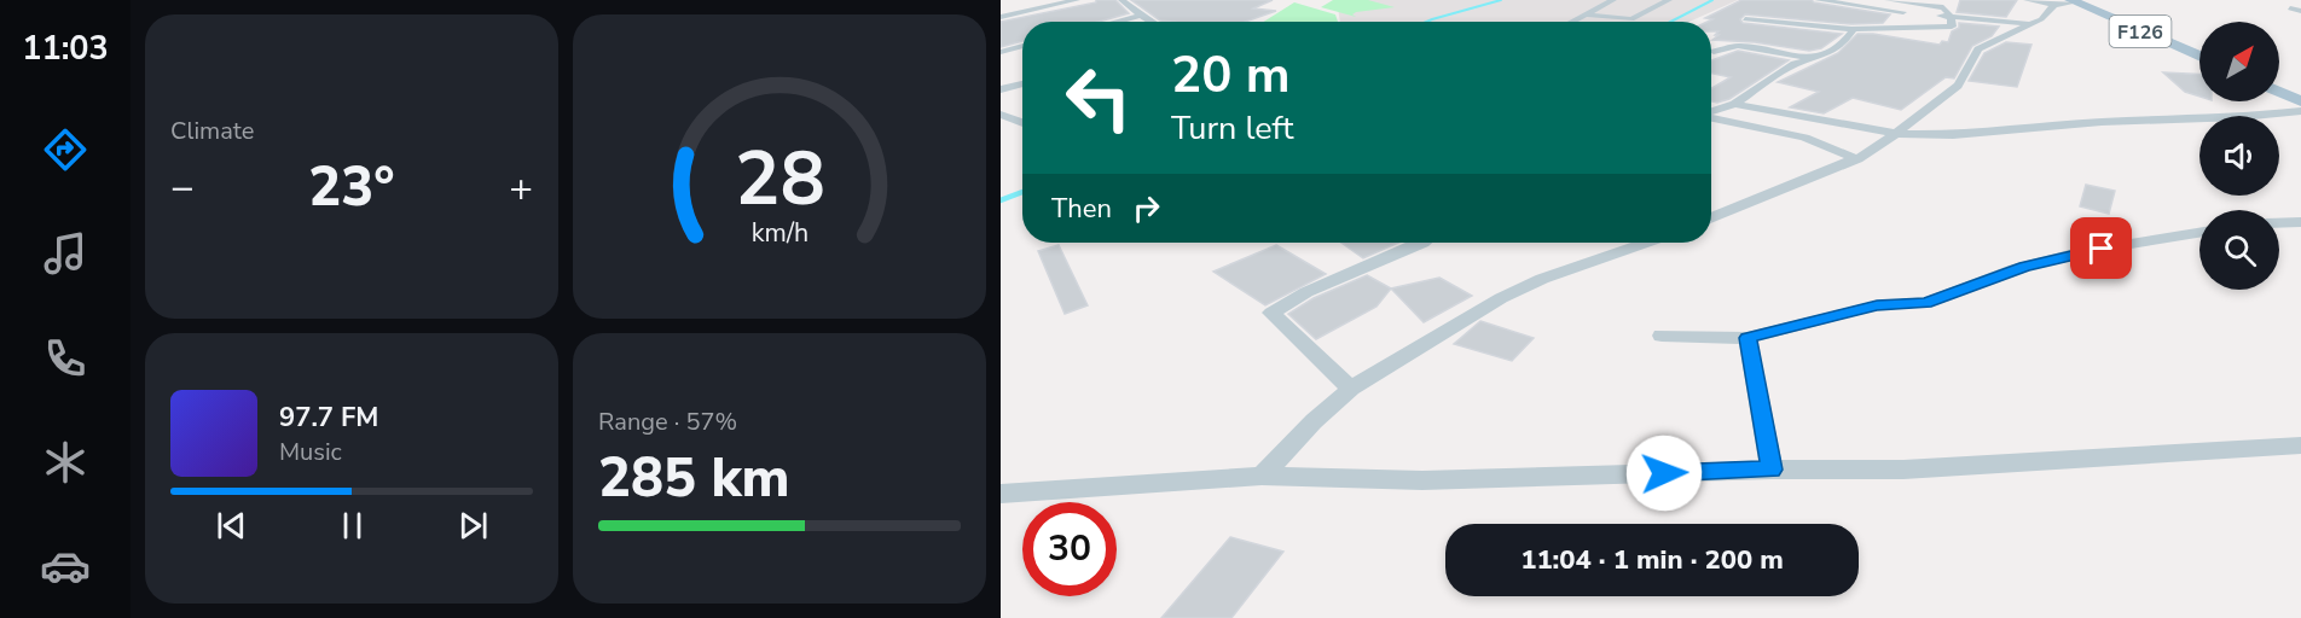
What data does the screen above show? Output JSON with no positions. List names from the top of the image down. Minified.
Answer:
{"streets":{"main road":["F126"]},"north":"top right","page":{"tabs":"11:03","tile":["Climate",["Range · 57%","285 km"]],"turn":["20 m","Turn left"],"heat":["−","23°","+"],"then":"Then","song":["97.7 FM","Music"],"limit":"30","trip":"11:04 · 1 min · 200 m","gauge":["28","km/h"]}}
